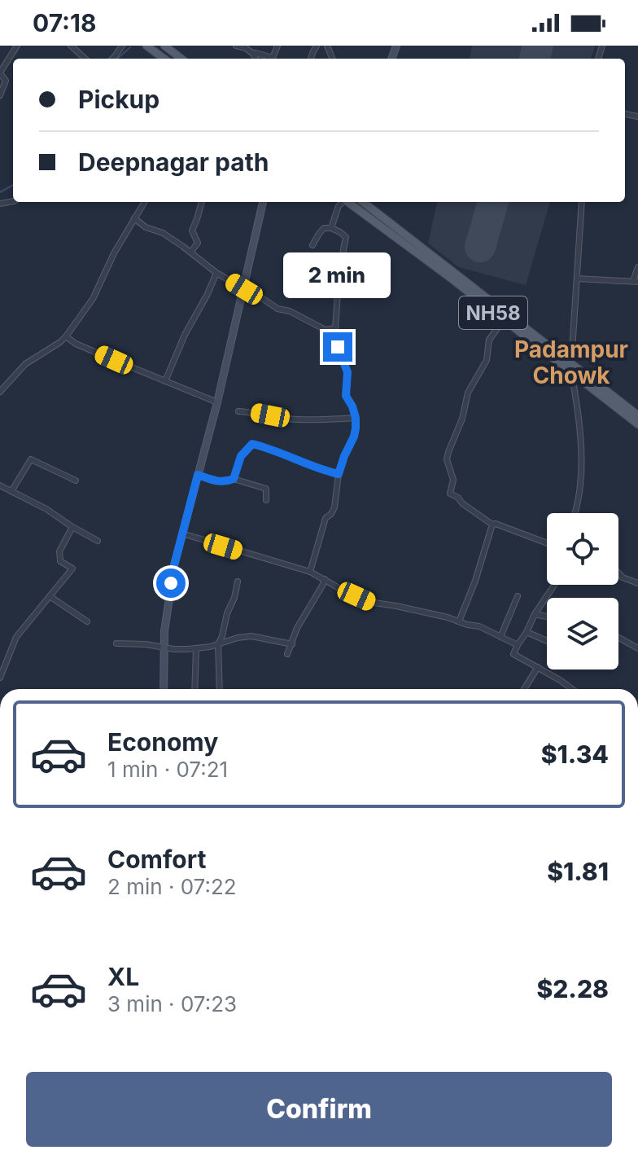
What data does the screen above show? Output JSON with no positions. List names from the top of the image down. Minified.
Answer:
{"streets":{"main road":["NH58"]},"districts":["Padampur Chowk"],"page":{"status":"07:18","banner":["Pickup","Deepnagar path"],"bubble":"2 min","list":[{"name":"Economy","note":"1 min · 07:21","value":"$1.34"},{"name":"Comfort","note":"2 min · 07:22","value":"$1.81"},{"name":"XL","note":"3 min · 07:23","value":"$2.28"}],"buttons":"Confirm"}}
